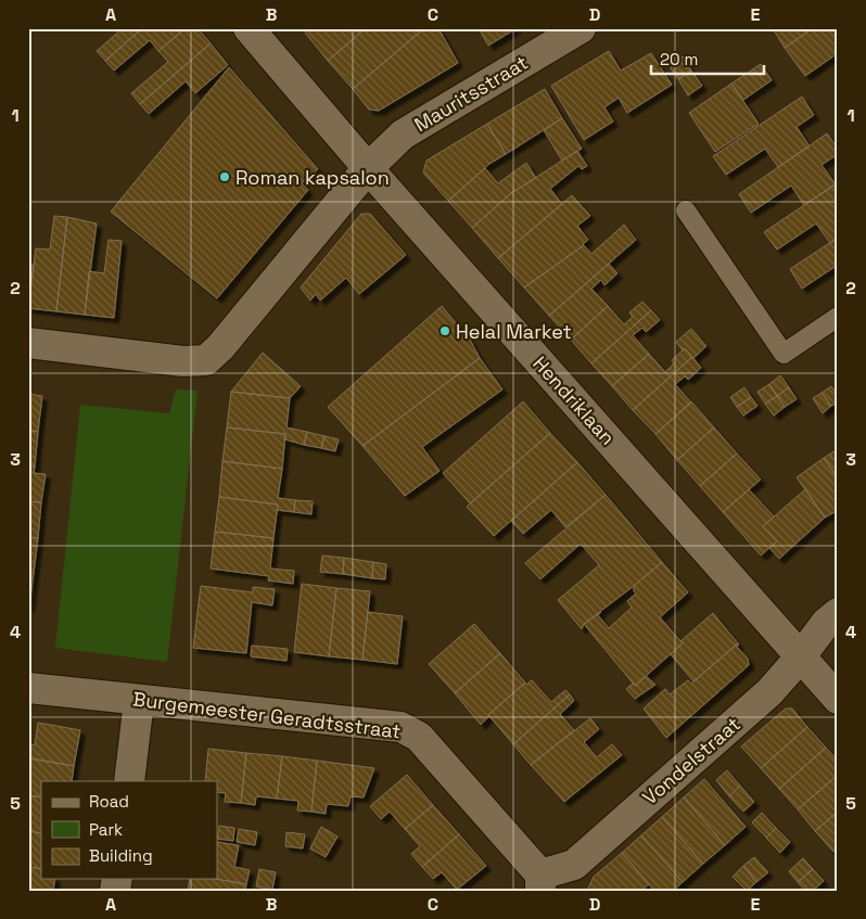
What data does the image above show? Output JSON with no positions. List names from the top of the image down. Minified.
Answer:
{"streets":{"street":["Mauritsstraat","Hendriklaan","Burgemeester Geradtsstraat","Vondelstraat"]},"crossings":[["Mauritsstraat","Hendriklaan"],["Hendriklaan","Vondelstraat"],["Burgemeester Geradtsstraat","Vondelstraat"]],"places":["Roman kapsalon","Helal Market"],"legend":["Road","Park","Building"],"scale_bar":"20 m","grid":{"columns":["A","B","C","D","E"],"rows":["1","2","3","4","5"]}}
